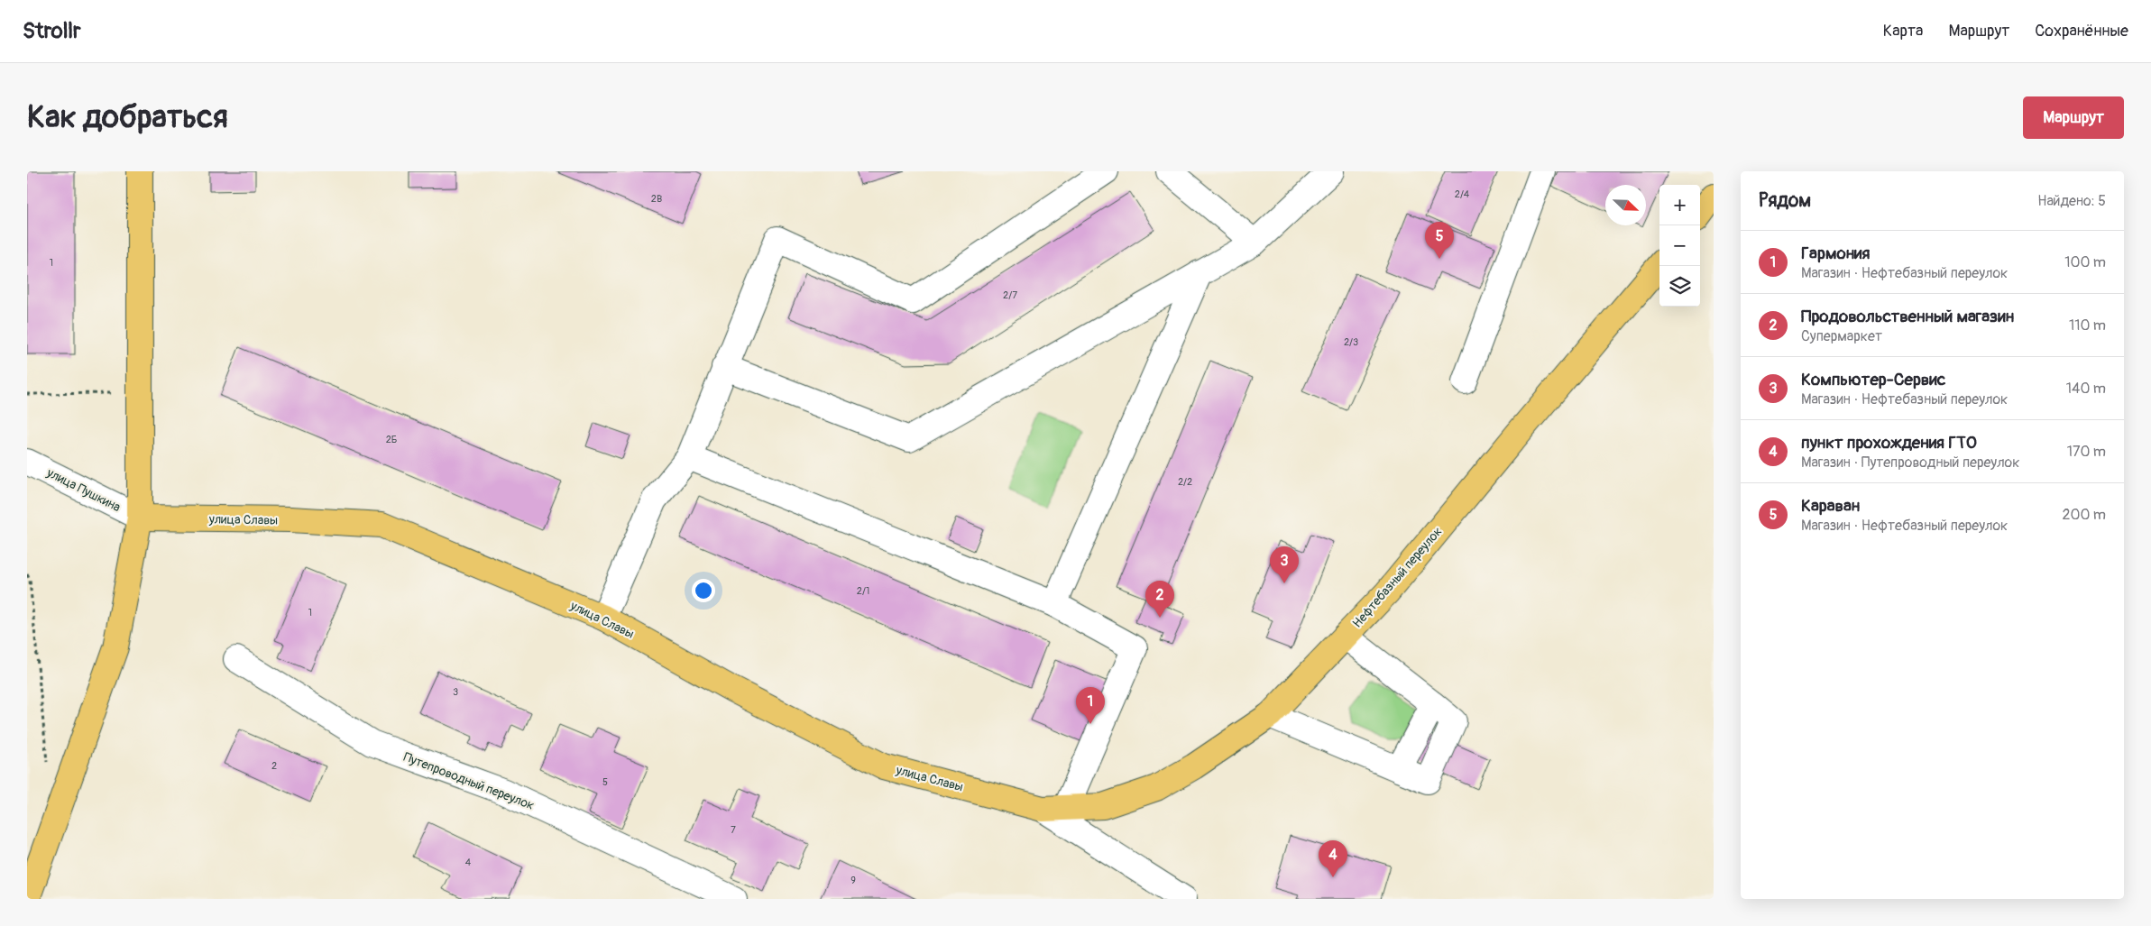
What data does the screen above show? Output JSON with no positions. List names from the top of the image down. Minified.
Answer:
{"streets":{"main road":["улица Славы","Нефтебазный переулок"],"street":["улица Пушкина","Путепроводный переулок"]},"crossings":[["улица Пушкина","улица Славы"],["улица Славы","Нефтебазный переулок"]],"house_numbers":["2/4","2В","1","2/7","2/3","2Б","2/2","2/1","1","3","2","5","7","4","9"],"north":"bottom right","page":{"header":"Strollr","nav":["Карта","Маршрут","Сохранённые"],"buttons":"Маршрут","title":"Как добраться","heading":["Рядом","Найдено: 5"],"map_buttons":["+","−"],"pins":["5","3","2","1","4"],"list":[{"mark":"1","name":"Гармония","note":"Магазин · Нефтебазный переулок","value":"100 m"},{"mark":"2","name":"Продовольственный магазин","note":"Супермаркет","value":"110 m"},{"mark":"3","name":"Компьютер-Сервис","note":"Магазин · Нефтебазный переулок","value":"140 m"},{"mark":"4","name":"пункт прохождения ГТО","note":"Магазин · Путепроводный переулок","value":"170 m"},{"mark":"5","name":"Караван","note":"Магазин · Нефтебазный переулок","value":"200 m"}]}}
